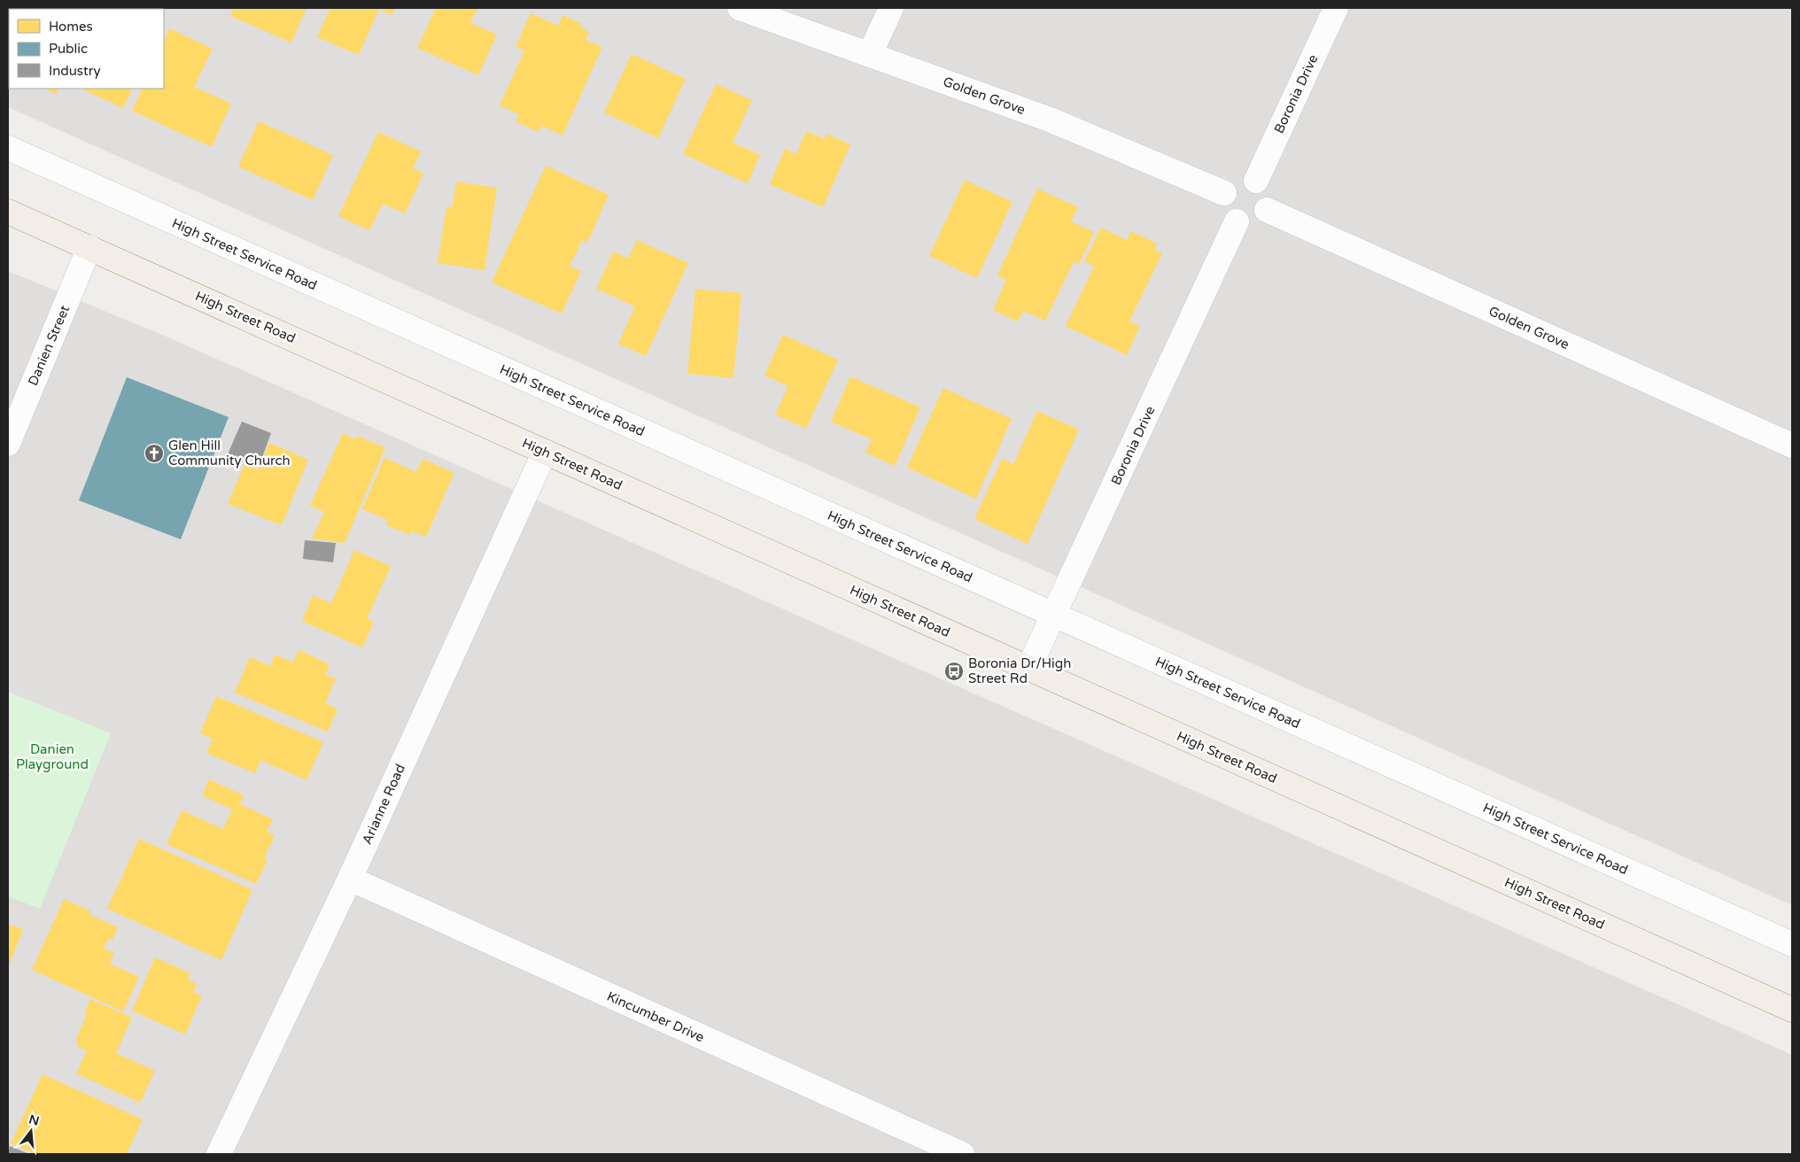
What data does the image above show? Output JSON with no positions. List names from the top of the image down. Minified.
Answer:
{"streets":{"main road":["High Street Road"],"street":["Boronia Drive","Golden Grove","High Street Service Road","Danien Street","Arianne Road","Kincumber Drive"]},"crossings":[["Boronia Drive","Golden Grove"],["Boronia Drive","High Street Service Road"],["Boronia Drive","High Street Road"],["High Street Road","Danien Street"],["High Street Road","Arianne Road"],["Arianne Road","Kincumber Drive"]],"parks":["Danien Playground"],"places":{"church":["Glen Hill Community Church"],"bus stop":["Boronia Dr/High Street Rd"]},"legend":["Homes","Public","Industry"],"north":"top"}
